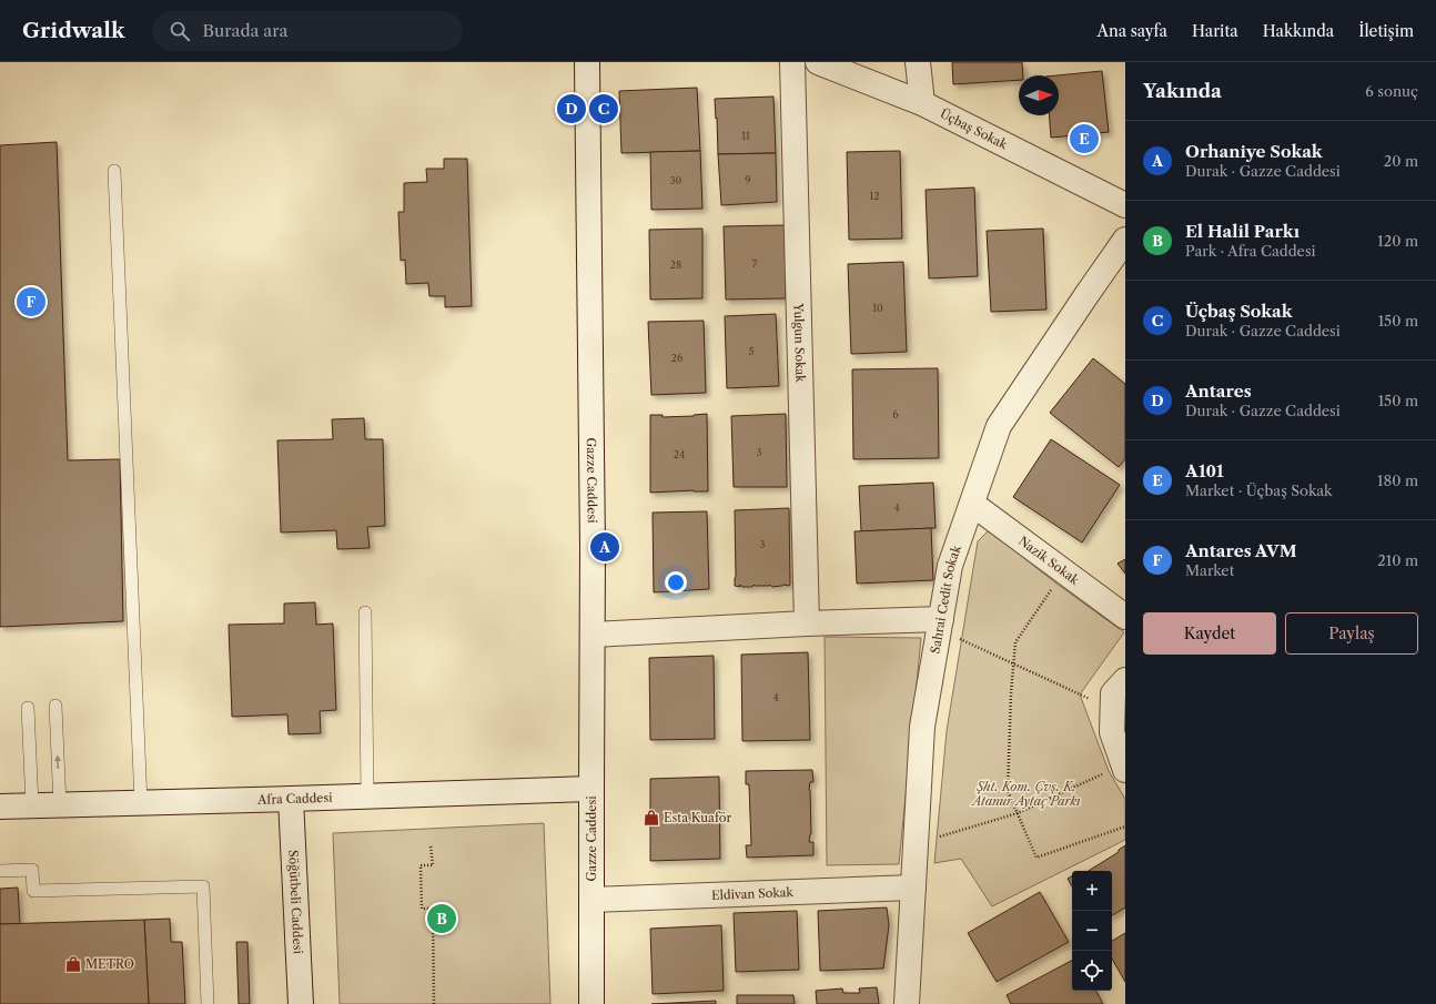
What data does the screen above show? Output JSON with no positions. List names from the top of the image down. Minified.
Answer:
{"streets":{"street":["Üçbaş Sokak","Yulgun Sokak","Gazze Caddesi","Nazik Sokak","Sahrai Cedit Sokak","Afra Caddesi","Eldivan Sokak","Söğütbeli Caddesi"]},"crossings":[["Gazze Caddesi","Afra Caddesi"],["Gazze Caddesi","Eldivan Sokak"],["Nazik Sokak","Sahrai Cedit Sokak"],["Sahrai Cedit Sokak","Eldivan Sokak"],["Afra Caddesi","Söğütbeli Caddesi"]],"parks":["Şht. Kom. Çvş. K. Atanur Aytaç Parkı"],"places":{"shop":["Esta Kuaför","METRO"]},"house_numbers":["11","9","30","12","7","28","10","5","26","6","3","24","4","3","4"],"north":"right","page":{"header":"Gridwalk","search":"Burada ara","nav":["Ana sayfa","Harita","Hakkında","İletişim"],"heading":["Yakında","6 sonuç"],"pins":["C","D","E","F","A","B"],"list":[{"mark":"A","name":"Orhaniye Sokak","note":"Durak · Gazze Caddesi","value":"20 m"},{"mark":"B","name":"El Halil Parkı","note":"Park · Afra Caddesi","value":"120 m"},{"mark":"C","name":"Üçbaş Sokak","note":"Durak · Gazze Caddesi","value":"150 m"},{"mark":"D","name":"Antares","note":"Durak · Gazze Caddesi","value":"150 m"},{"mark":"E","name":"A101","note":"Market · Üçbaş Sokak","value":"180 m"},{"mark":"F","name":"Antares AVM","note":"Market","value":"210 m"}],"buttons":["Kaydet","Paylaş"],"map_buttons":["+","−"]}}
